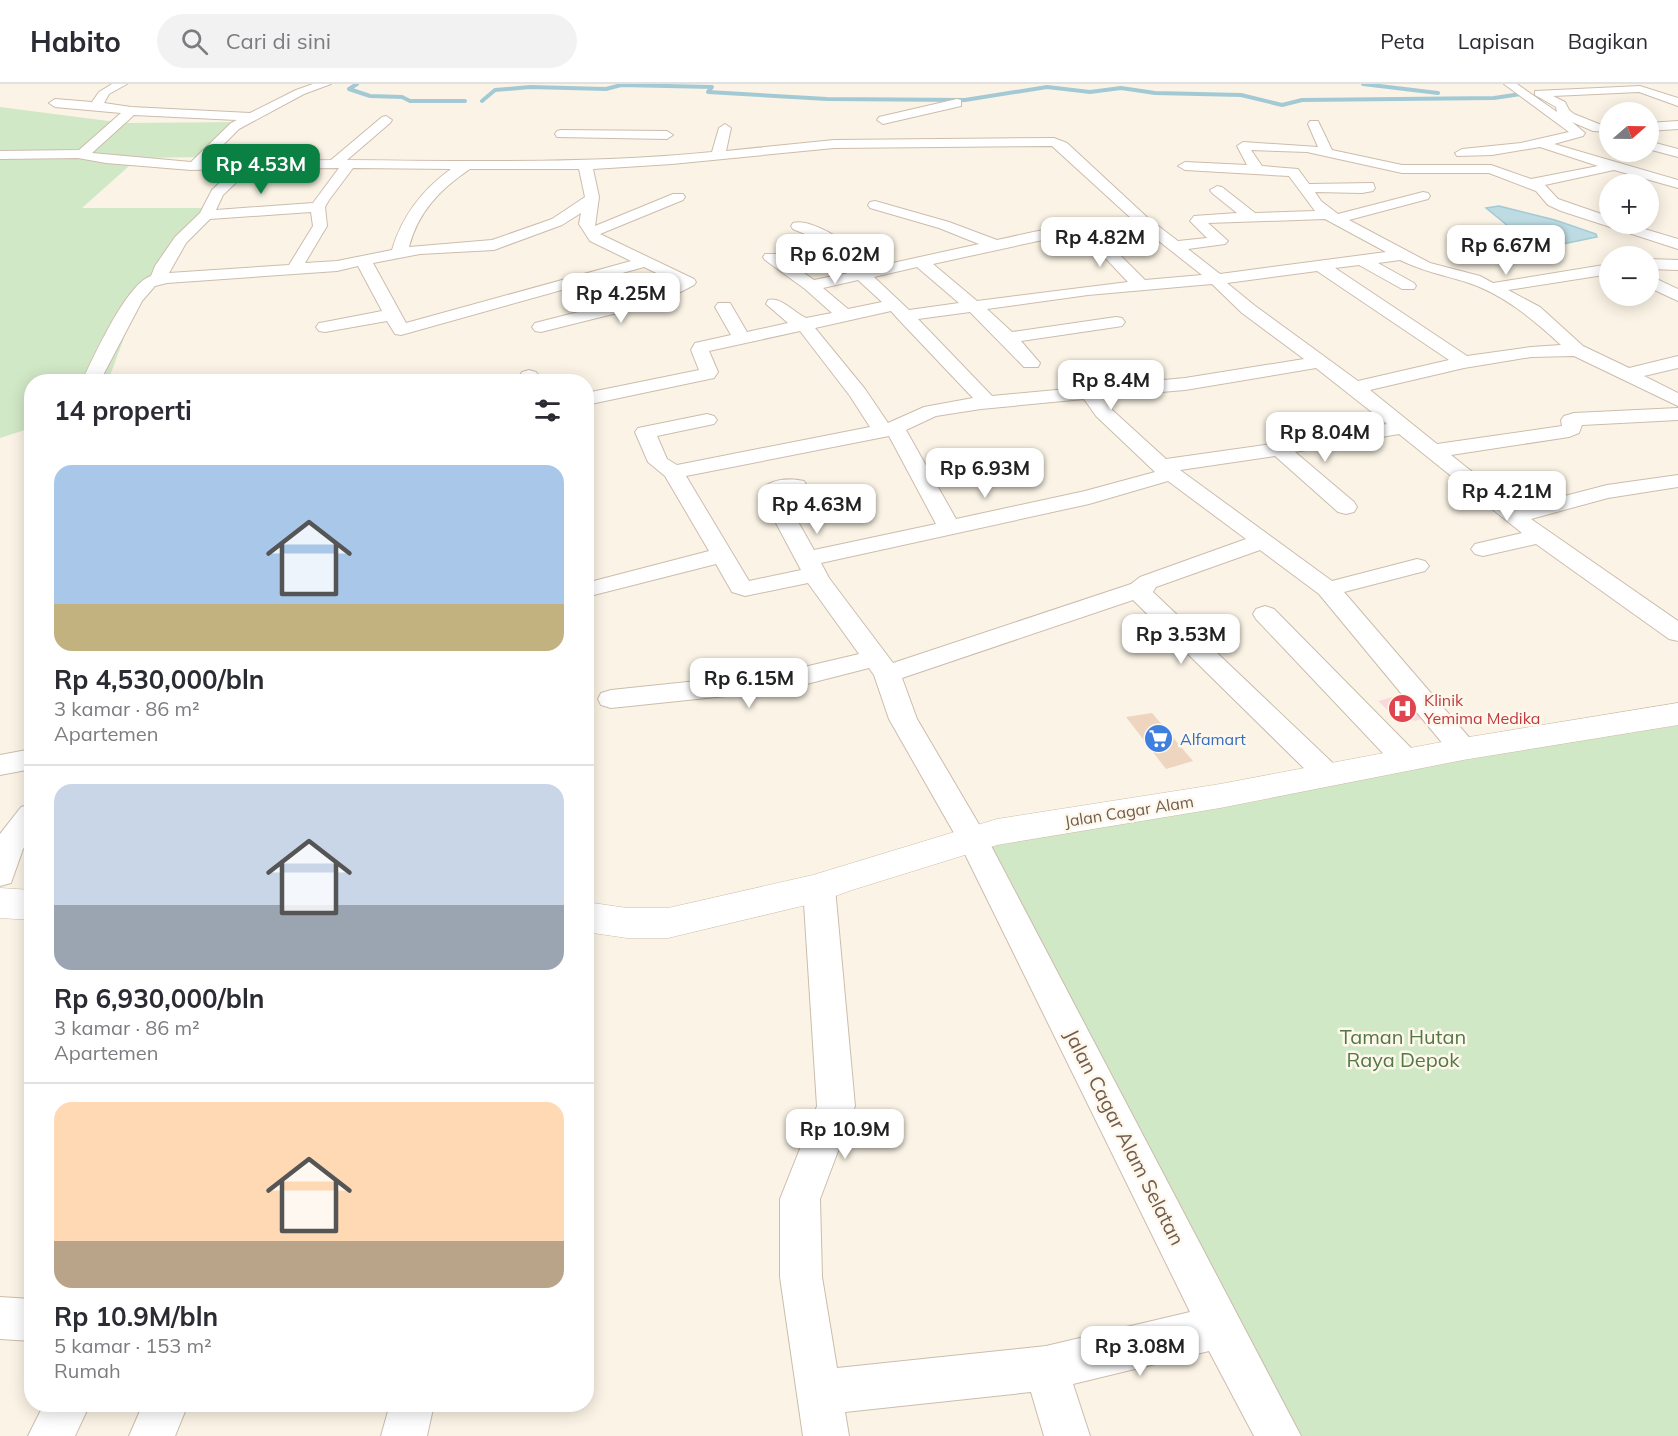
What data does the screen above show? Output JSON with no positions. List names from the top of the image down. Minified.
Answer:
{"streets":{"street":["Jalan Cagar Alam","Jalan Cagar Alam Selatan"]},"crossings":[["Jalan Cagar Alam","Jalan Cagar Alam Selatan"]],"parks":["Taman Hutan Raya Depok"],"places":{"hospital":["Klinik Yemima Medika"],"supermarket":["Alfamart"]},"north":"right","page":{"header":"Habito","search":"Cari di sini","nav":["Peta","Lapisan","Bagikan"],"map_buttons":["+","−"],"price":["Rp 4.53M","Rp 4.82M","Rp 6.67M","Rp 6.02M","Rp 4.25M","Rp 8.4M","Rp 8.04M","Rp 6.93M","Rp 4.21M","Rp 4.63M","Rp 3.53M","Rp 6.15M","Rp 10.9M","Rp 3.08M"],"heading":"14 properti","list":[{"name":"Rp 4,530,000/bln","note":"3 kamar · 86 m² · Apartemen"},{"name":"Rp 6,930,000/bln","note":"3 kamar · 86 m² · Apartemen"},{"name":"Rp 10.9M/bln","note":"5 kamar · 153 m² · Rumah"}]}}
